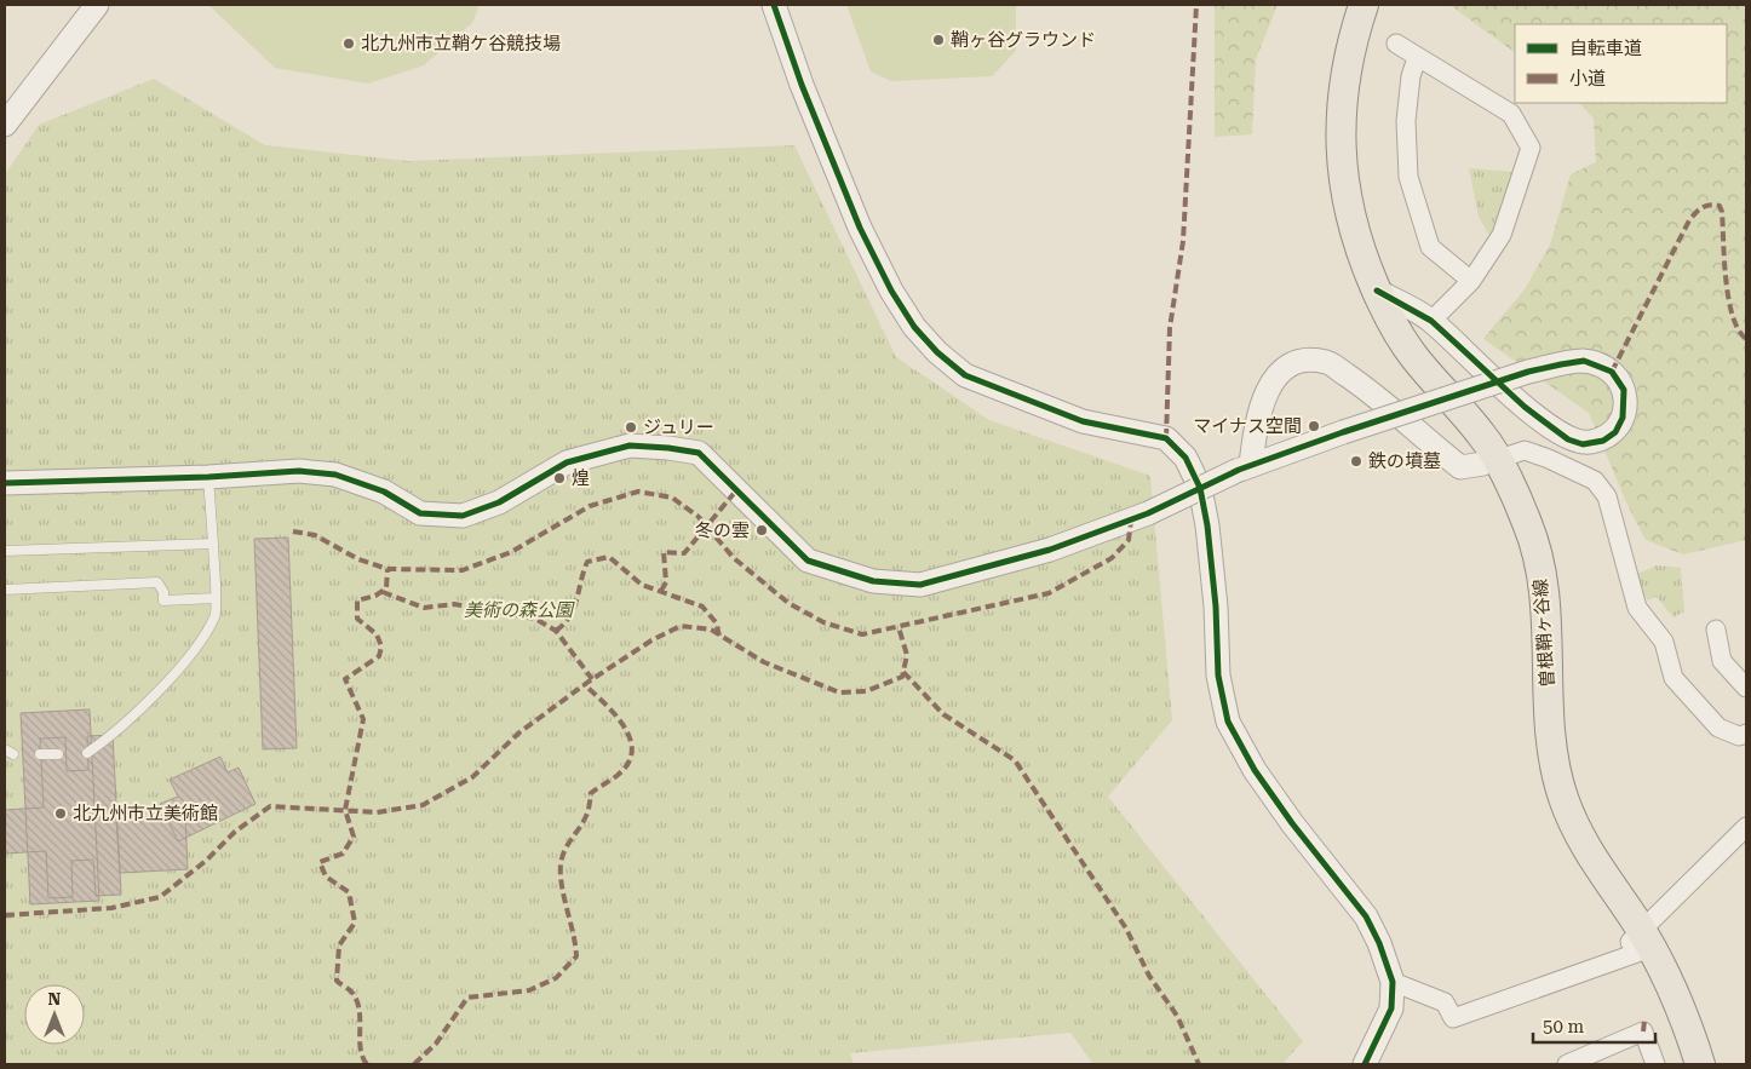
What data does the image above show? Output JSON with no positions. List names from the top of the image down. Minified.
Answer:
{"streets":{"main road":["曽根鞘ヶ谷線"]},"parks":["美術の森公園"],"places":["鞘ヶ谷グラウンド","北九州市立鞘ケ谷競技場","マイナス空間","ジュリー","鉄の墳墓","煌","冬の雲","北九州市立美術館"],"legend":["自転車道","小道"],"scale_bar":"50 m","north":"top"}
